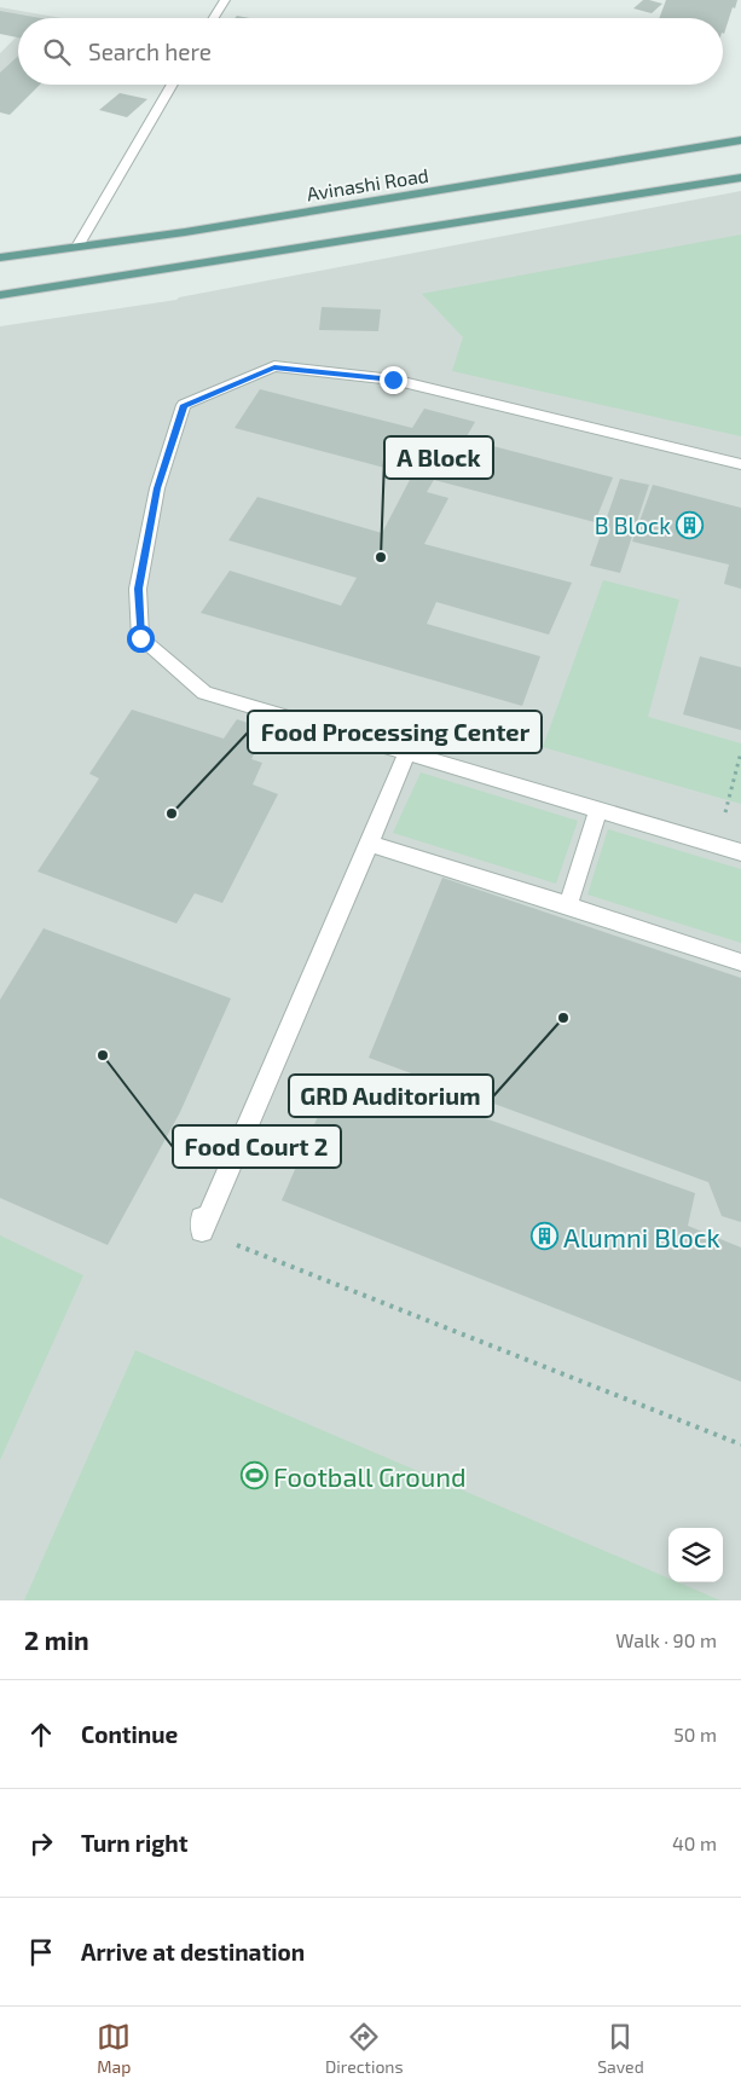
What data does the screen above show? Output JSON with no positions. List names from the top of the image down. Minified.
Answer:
{"streets":{"main road":["Avinashi Road"]},"places":{"building":["B Block","Alumni Block"],"other":["A Block","Food Processing Center","GRD Auditorium","Food Court 2"],"sports":["Football Ground"]},"page":{"search":"Search here","heading":["2 min","Walk · 90 m"],"list":[["Continue","50 m"],["Turn right","40 m"],"Arrive at destination"],"nav":["Map","Directions","Saved"]}}
